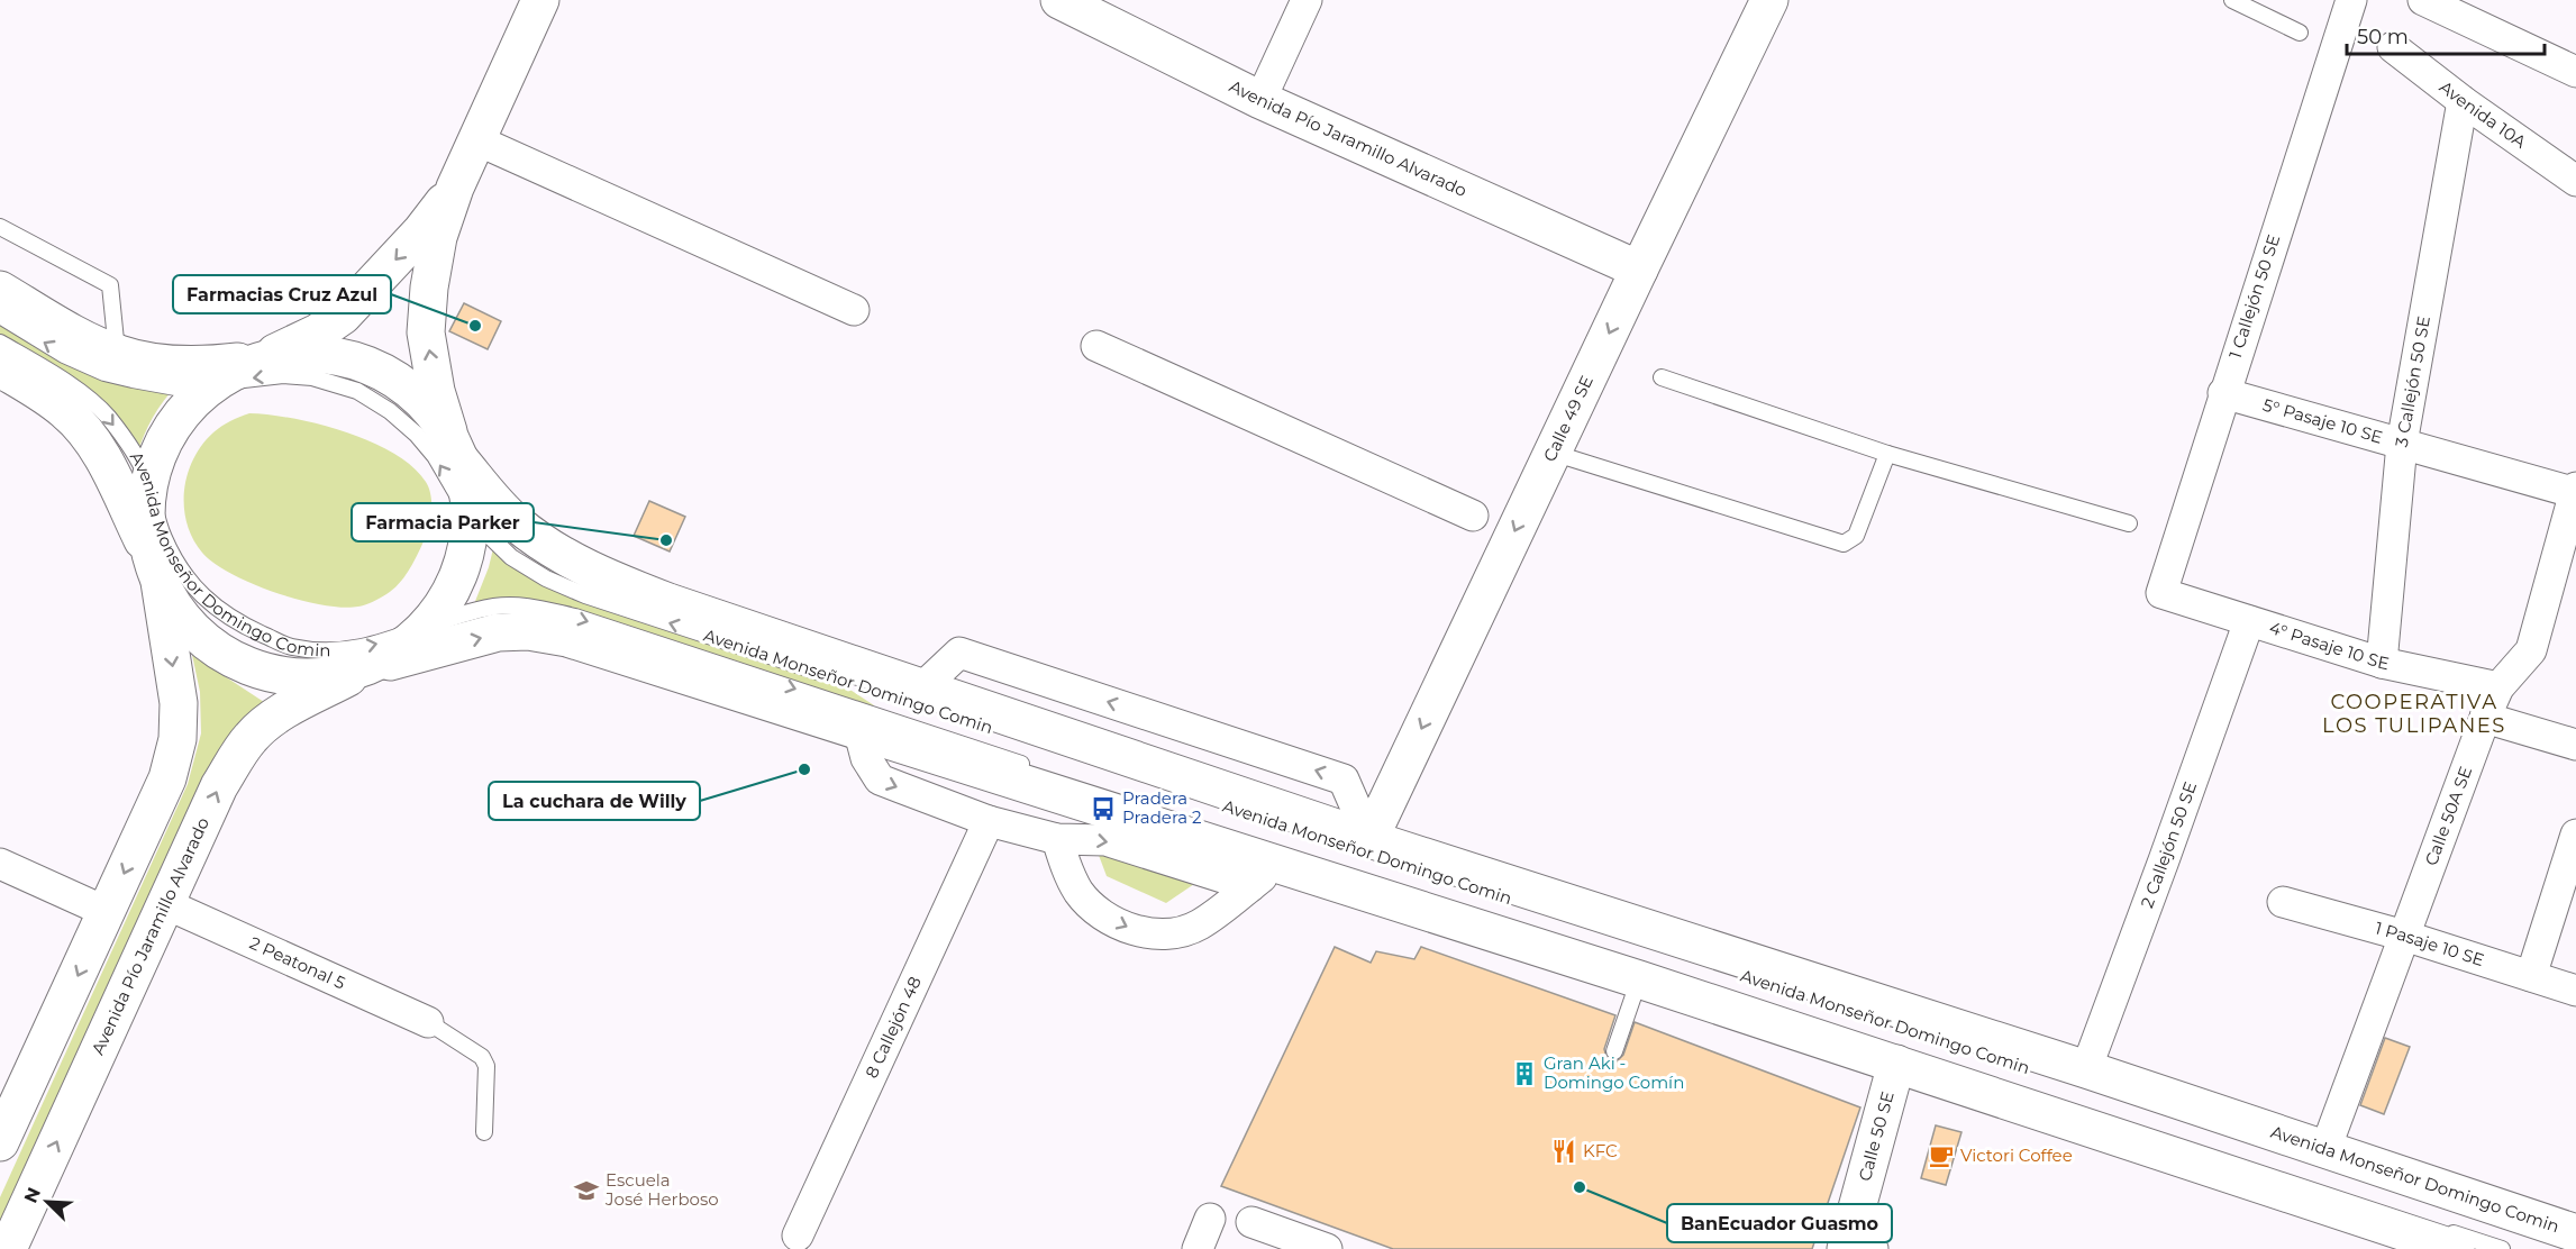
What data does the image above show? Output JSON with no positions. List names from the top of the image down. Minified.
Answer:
{"streets":{"main road":["Avenida Pío Jaramillo Alvarado","Calle 49 SE","Avenida Monseñor Domingo Comin","Calle 50 SE"],"street":["Avenida 10A","1 Callejón 50 SE","3 Callejón 50 SE","5° Pasaje 10 SE","4° Pasaje 10 SE","Calle 50A SE","2 Callejón 50 SE","1 Pasaje 10 SE","2 Peatonal 5","8 Callejón 48"]},"crossings":[["Avenida 10A","3 Callejón 50 SE"],["Avenida Pío Jaramillo Alvarado","Calle 49 SE"],["Avenida Pío Jaramillo Alvarado","2 Peatonal 5"],["1 Callejón 50 SE","5° Pasaje 10 SE"],["1 Callejón 50 SE","4° Pasaje 10 SE"],["3 Callejón 50 SE","5° Pasaje 10 SE"],["3 Callejón 50 SE","4° Pasaje 10 SE"],["Calle 49 SE","Avenida Monseñor Domingo Comin"],["5° Pasaje 10 SE","Calle 50A SE"],["Avenida Monseñor Domingo Comin","Calle 50A SE"],["Avenida Monseñor Domingo Comin","2 Callejón 50 SE"],["4° Pasaje 10 SE","Calle 50A SE"],["4° Pasaje 10 SE","2 Callejón 50 SE"],["Calle 50A SE","1 Pasaje 10 SE"]],"one_way":["Calle 49 SE"],"districts":["COOPERATIVA LOS TULIPANES"],"places":{"other":["Farmacias Cruz Azul","Farmacia Parker","La cuchara de Willy","BanEcuador Guasmo"],"bus stop":["Pradera Pradera 2"],"building":["Gran Aki - Domingo Comín"],"restaurant":["KFC"],"cafe":["Victori Coffee"],"school or university":["Escuela José Herboso"]},"scale_bar":"50 m","north":"top left"}
